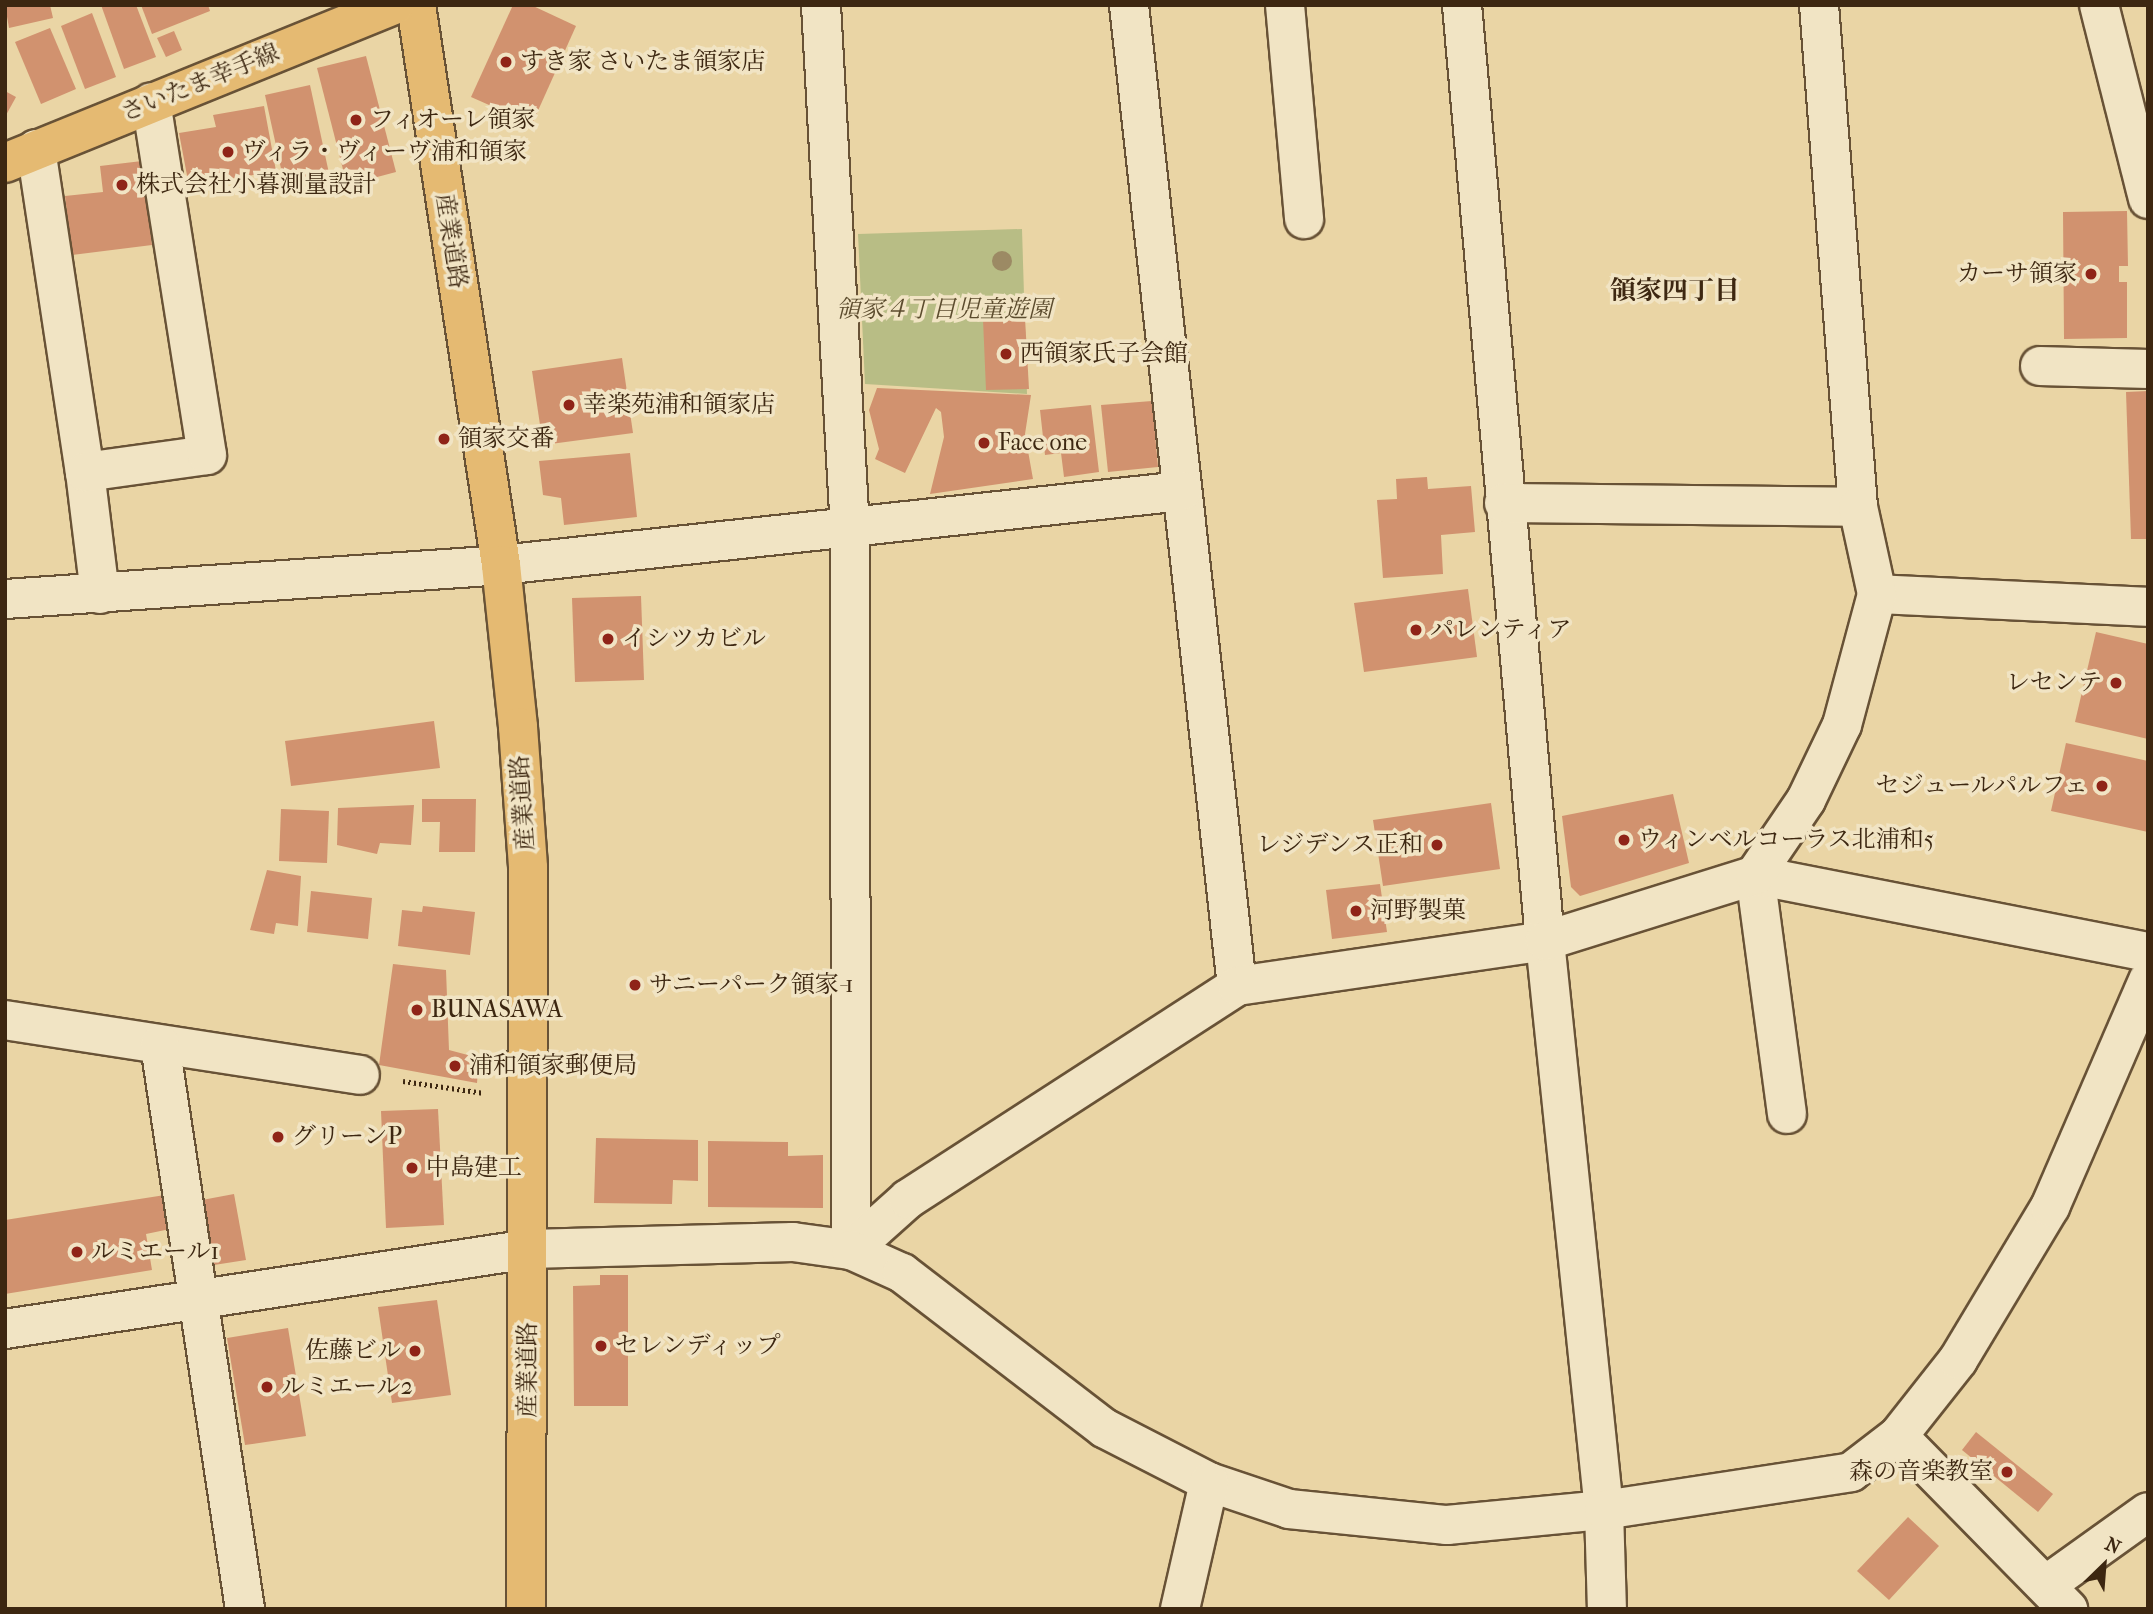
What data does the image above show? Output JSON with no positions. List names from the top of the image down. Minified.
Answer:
{"streets":{"main road":["さいたま幸手線","産業道路"]},"districts":["領家四丁目"],"parks":["領家４丁目児童遊園"],"places":["すき家 さいたま領家店","フィオーレ領家","ヴィラ・ヴィーヴ浦和領家","株式会社小暮測量設計","カーサ領家","西領家氏子会館","幸楽苑浦和領家店","領家交番","Face one","パレンティア","イシツカビル","レセンテ","セジュールパルフェ","ウィンベルコーラス北浦和5","レジデンス正和","河野製菓","サニーパーク領家-1","BUNASAWA","浦和領家郵便局","グリーンP","中島建工","ルミエール1","セレンディップ","佐藤ビル","ルミエール2","森の音楽教室"],"north":"top right"}
